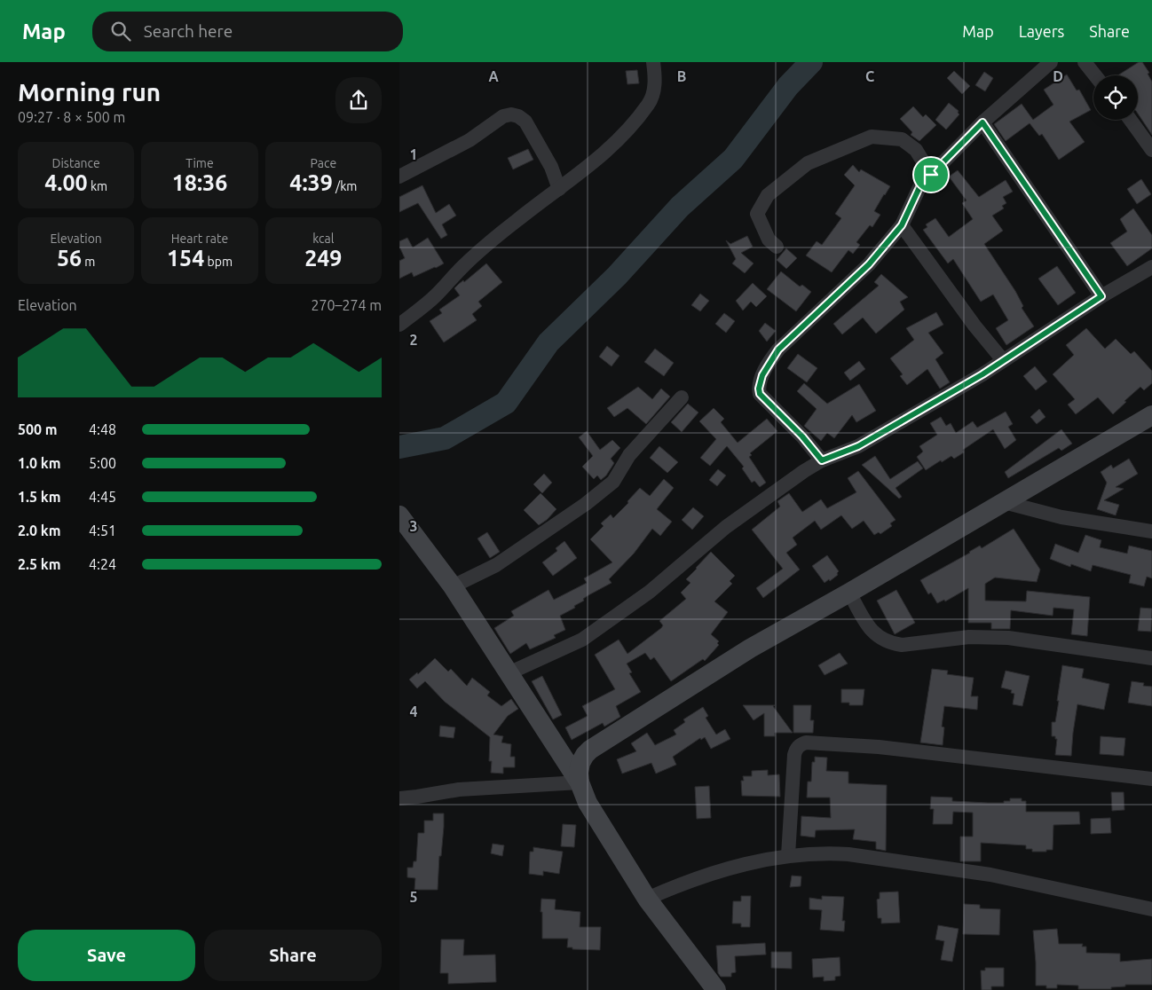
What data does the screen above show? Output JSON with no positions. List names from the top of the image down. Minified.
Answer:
{"page":{"header":"Map","search":"Search here","nav":["Map","Layers","Share"],"heading":["Morning run","09:27 · 8 × 500 m"],"stats":[["Distance","4.00 km"],["Time","18:36"],["Pace","4:39 /km"],["Elevation","56 m"],["Heart rate","154 bpm"],["kcal","249"]],"chart":["Elevation","270–274 m"],"list":[{"name":"500 m","note":"4:48"},{"name":"1.0 km","note":"5:00"},{"name":"1.5 km","note":"4:45"},{"name":"2.0 km","note":"4:51"},{"name":"2.5 km","note":"4:24"}],"buttons":["Save","Share"]},"grid":{"columns":["A","B","C","D"],"rows":["1","2","3","4","5"]}}
